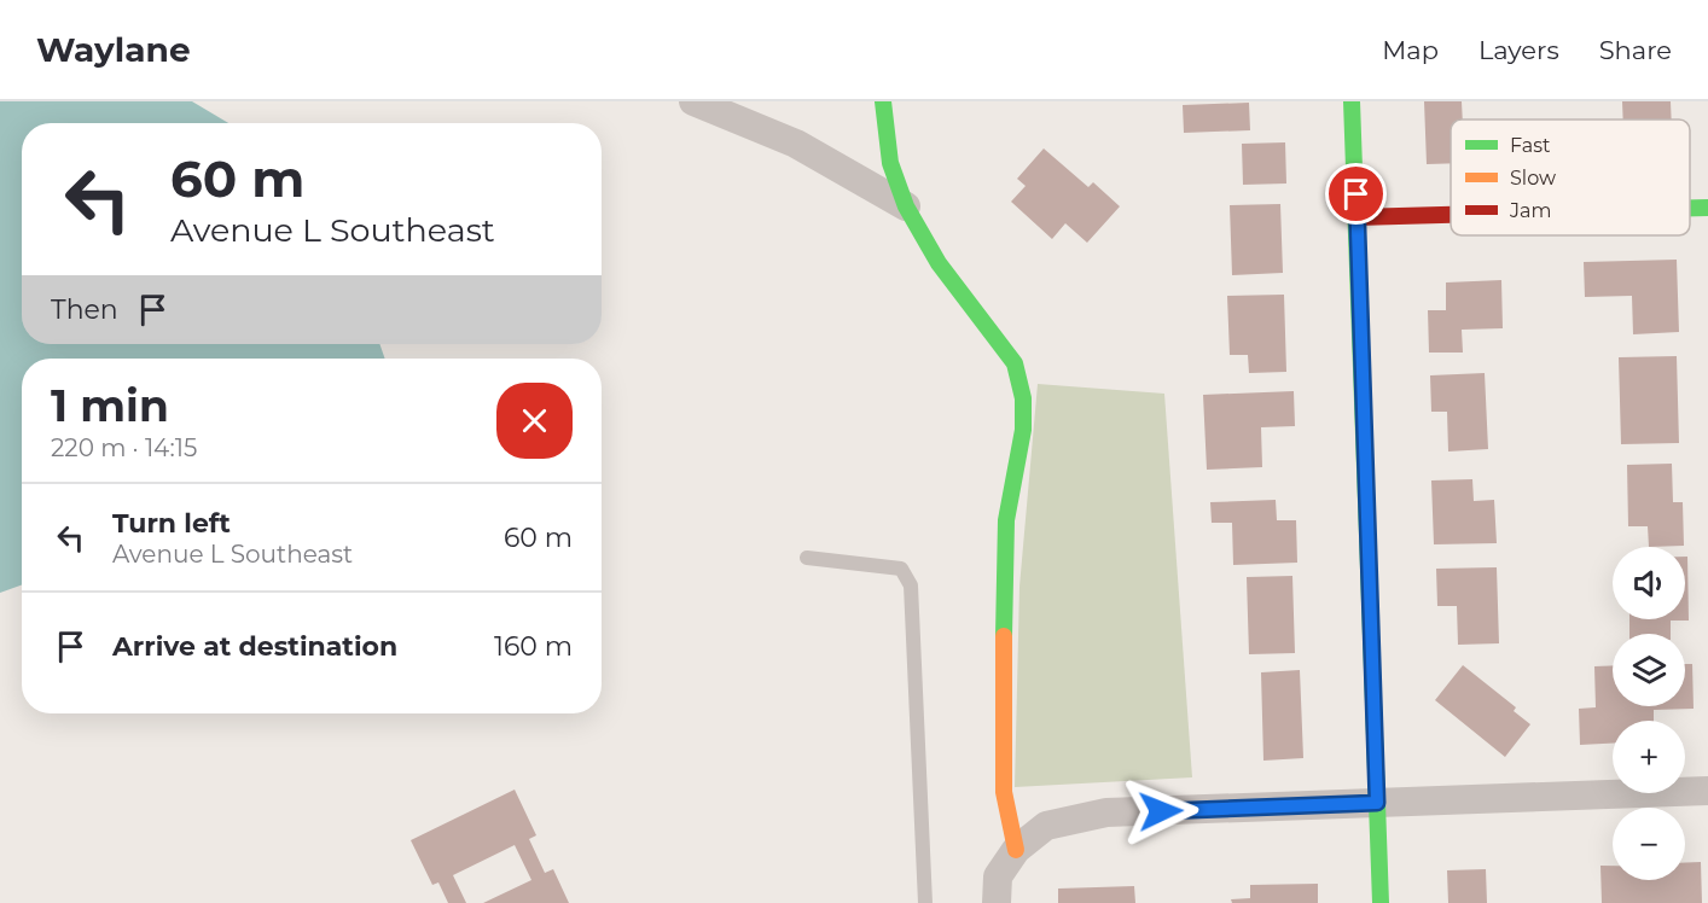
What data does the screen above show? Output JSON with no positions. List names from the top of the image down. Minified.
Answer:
{"legend":["Fast","Slow","Jam"],"page":{"header":"Waylane","nav":["Map","Layers","Share"],"turn":["60 m","Avenue L Southeast"],"then":"Then","heading":["1 min","220 m · 14:15"],"list":[{"name":"Turn left","note":"Avenue L Southeast","value":"60 m"},{"name":"Arrive at destination","value":"160 m"}],"map_buttons":["+","−"]}}
